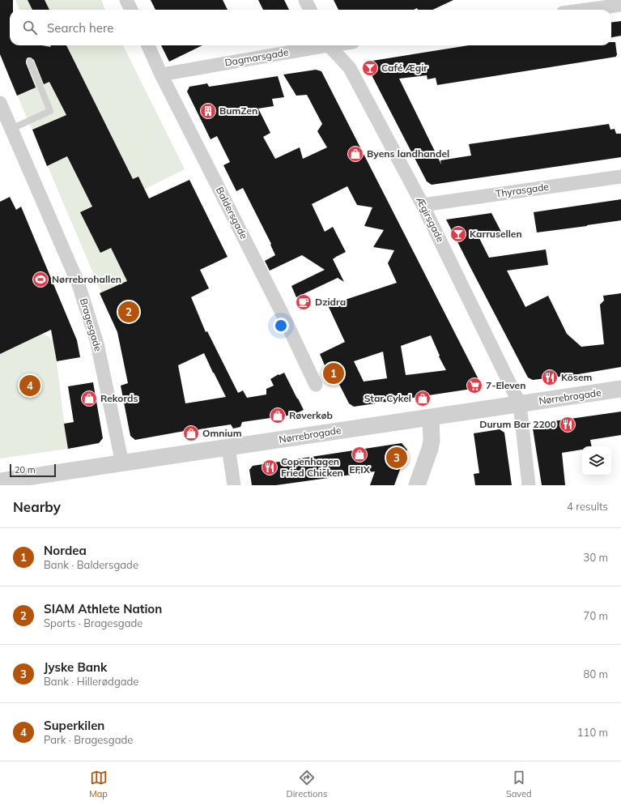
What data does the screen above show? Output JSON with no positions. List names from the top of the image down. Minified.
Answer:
{"streets":{"street":["Dagmarsgade","Thyrasgade","Baldersgade","Ægirsgade","Bragesgade","Nørrebrogade"]},"crossings":[["Dagmarsgade","Baldersgade"],["Thyrasgade","Ægirsgade"],["Ægirsgade","Nørrebrogade"],["Bragesgade","Nørrebrogade"]],"places":{"bar":["Café Ægir","Karrusellen"],"building":["BumZen"],"shop":["Byens landhandel","Rekords","Star Cykel","Røverkøb","Omnium","EFIX"],"sports":["Nørrebrohallen"],"cafe":["Dzidra"],"restaurant":["Kösem","Durum Bar 2200","Copenhagen Fried Chicken"],"supermarket":["7-Eleven"]},"scale_bar":"20 m","page":{"search":"Search here","pins":["2","1","4","3"],"scale":"20 m","heading":["Nearby","4 results"],"list":[{"mark":"1","name":"Nordea","note":"Bank · Baldersgade","value":"30 m"},{"mark":"2","name":"SIAM Athlete Nation","note":"Sports · Bragesgade","value":"70 m"},{"mark":"3","name":"Jyske Bank","note":"Bank · Hillerødgade","value":"80 m"},{"mark":"4","name":"Superkilen","note":"Park · Bragesgade","value":"110 m"}],"nav":["Map","Directions","Saved"]}}
